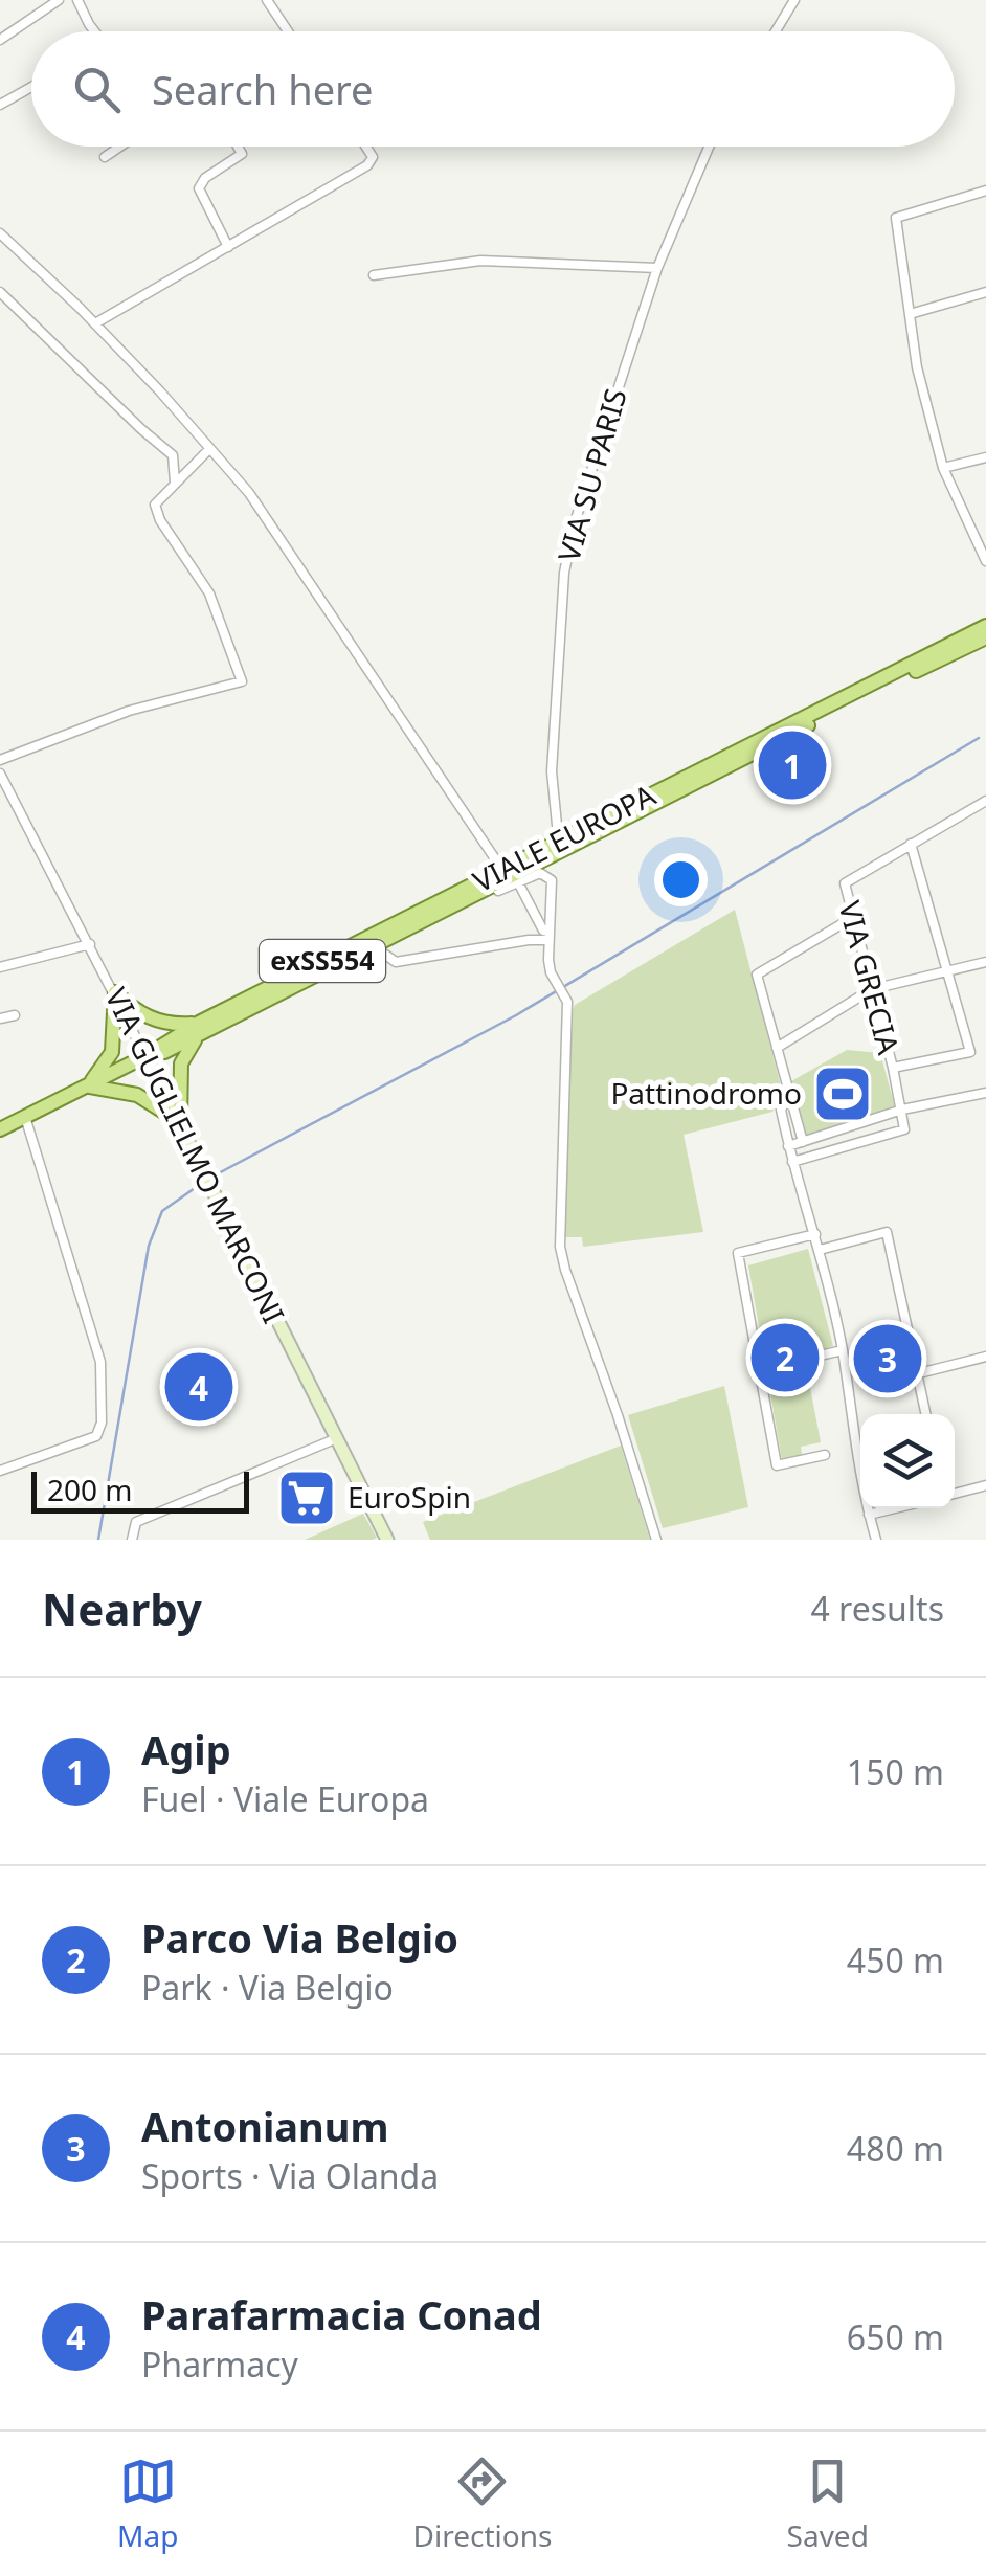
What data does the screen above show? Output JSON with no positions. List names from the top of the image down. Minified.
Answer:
{"streets":{"main road":["VIALE EUROPA","exSS554","VIA GUGLIELMO MARCONI"],"street":["VIA SU PARIS","VIA GRECIA"]},"crossings":[["VIA SU PARIS","VIALE EUROPA"],["VIALE EUROPA","VIA GUGLIELMO MARCONI"]],"places":{"sports":["Pattinodromo"],"supermarket":["EuroSpin"]},"scale_bar":"200 m","page":{"search":"Search here","pins":["1","2","3","4"],"scale":"200 m","heading":["Nearby","4 results"],"list":[{"mark":"1","name":"Agip","note":"Fuel · Viale Europa","value":"150 m"},{"mark":"2","name":"Parco Via Belgio","note":"Park · Via Belgio","value":"450 m"},{"mark":"3","name":"Antonianum","note":"Sports · Via Olanda","value":"480 m"},{"mark":"4","name":"Parafarmacia Conad","note":"Pharmacy","value":"650 m"}],"nav":["Map","Directions","Saved"]}}
